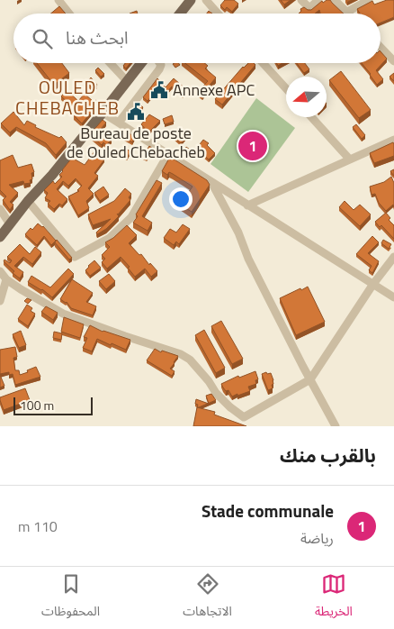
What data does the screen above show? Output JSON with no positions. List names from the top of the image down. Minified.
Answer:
{"districts":["OULED CHEBACHEB"],"places":{"public building":["Annexe APC","Bureau de poste de Ouled Chebacheb"]},"scale_bar":"100 m","north":"left","page":{"search":"ابحث هنا","pins":"1","scale":"100 m","heading":"بالقرب منك","list":[{"mark":"1","name":"Stade communale","note":"رياضة","value":"110 m"}],"nav":["الخريطة","الاتجاهات","المحفوظات"]}}
